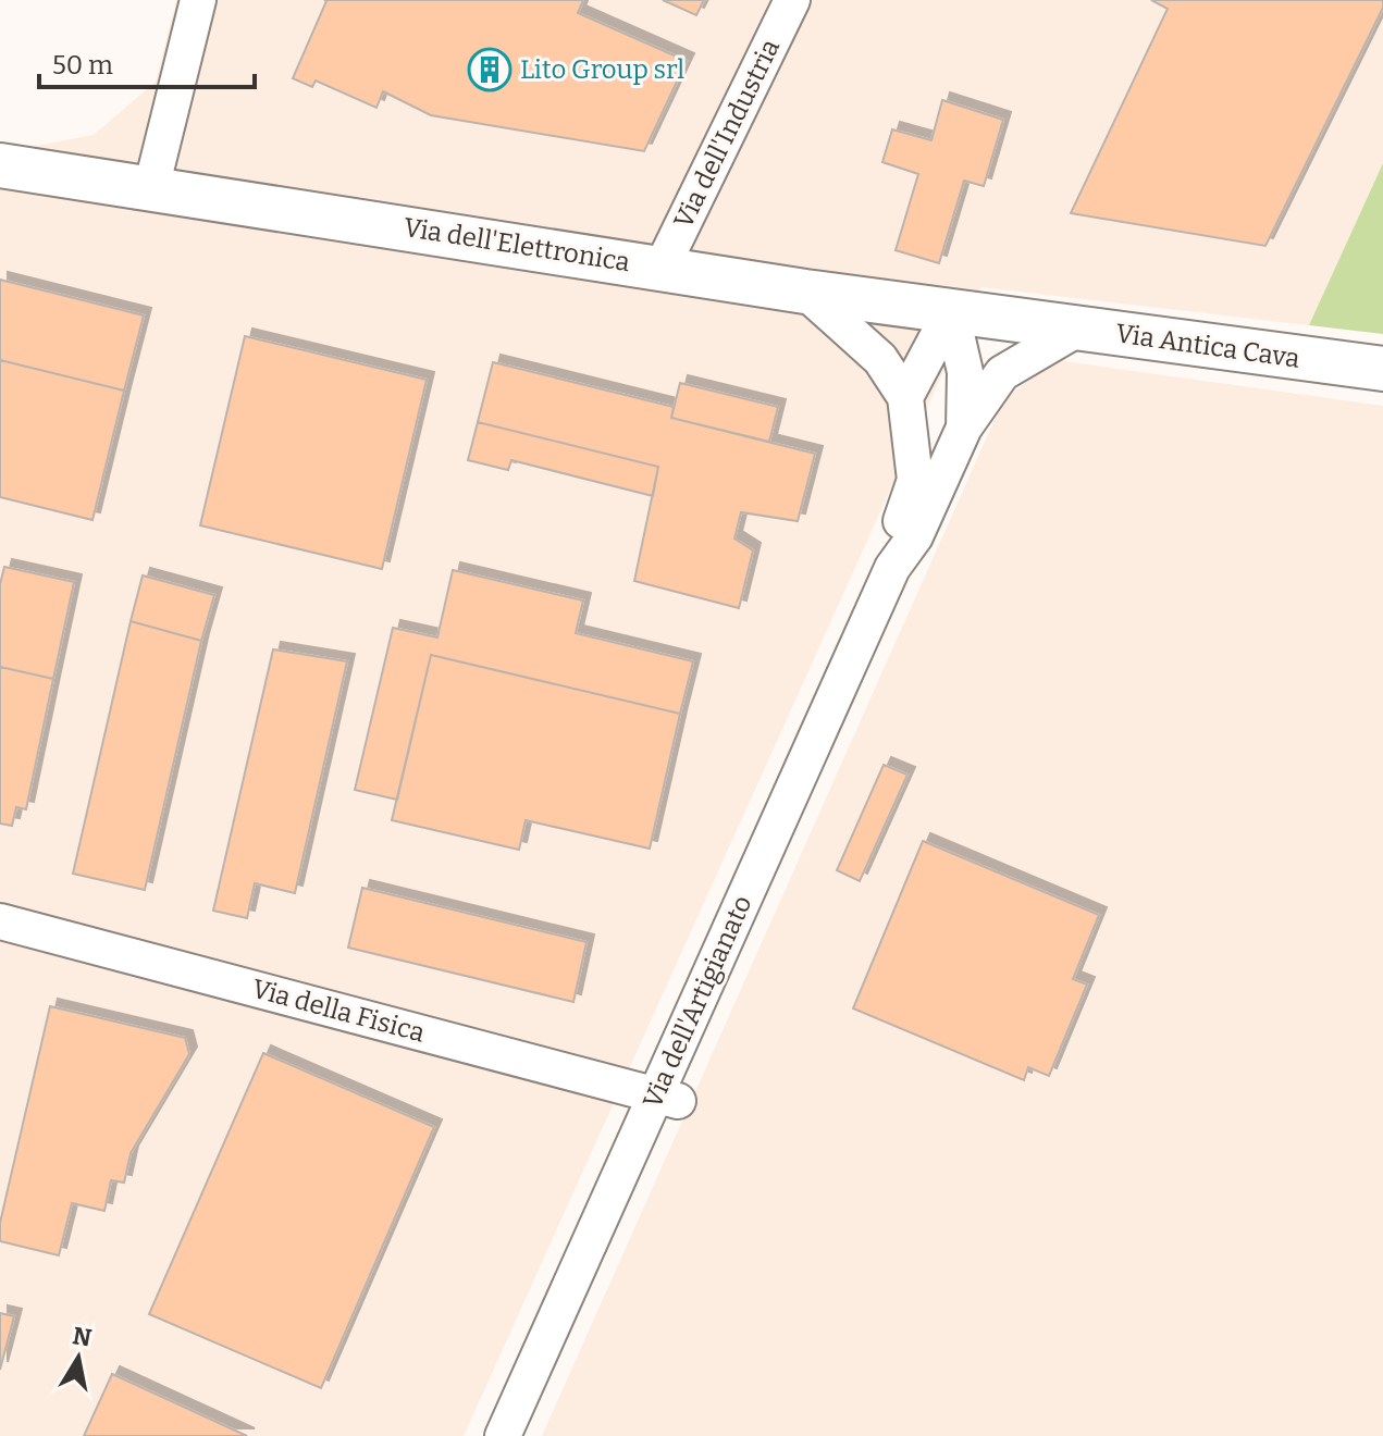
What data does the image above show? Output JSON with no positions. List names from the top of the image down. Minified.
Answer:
{"streets":{"street":["Via dell'Industria","Via dell'Elettronica","Via Antica Cava","Via dell'Artigianato","Via della Fisica"]},"crossings":[["Via dell'Industria","Via dell'Elettronica"],["Via dell'Elettronica","Via Antica Cava"],["Via dell'Elettronica","Via dell'Artigianato"],["Via Antica Cava","Via dell'Artigianato"],["Via dell'Artigianato","Via della Fisica"]],"places":{"building":["Lito Group srl"]},"scale_bar":"50 m","north":"top"}
